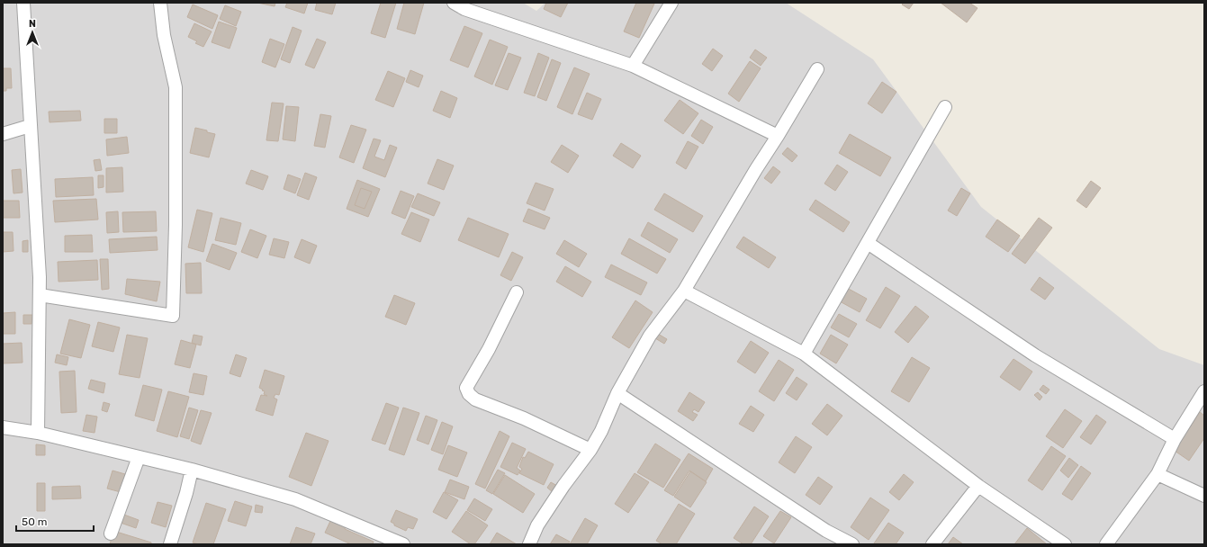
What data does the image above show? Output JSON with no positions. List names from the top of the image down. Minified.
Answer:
{"scale_bar":"50 m","north":"top"}
